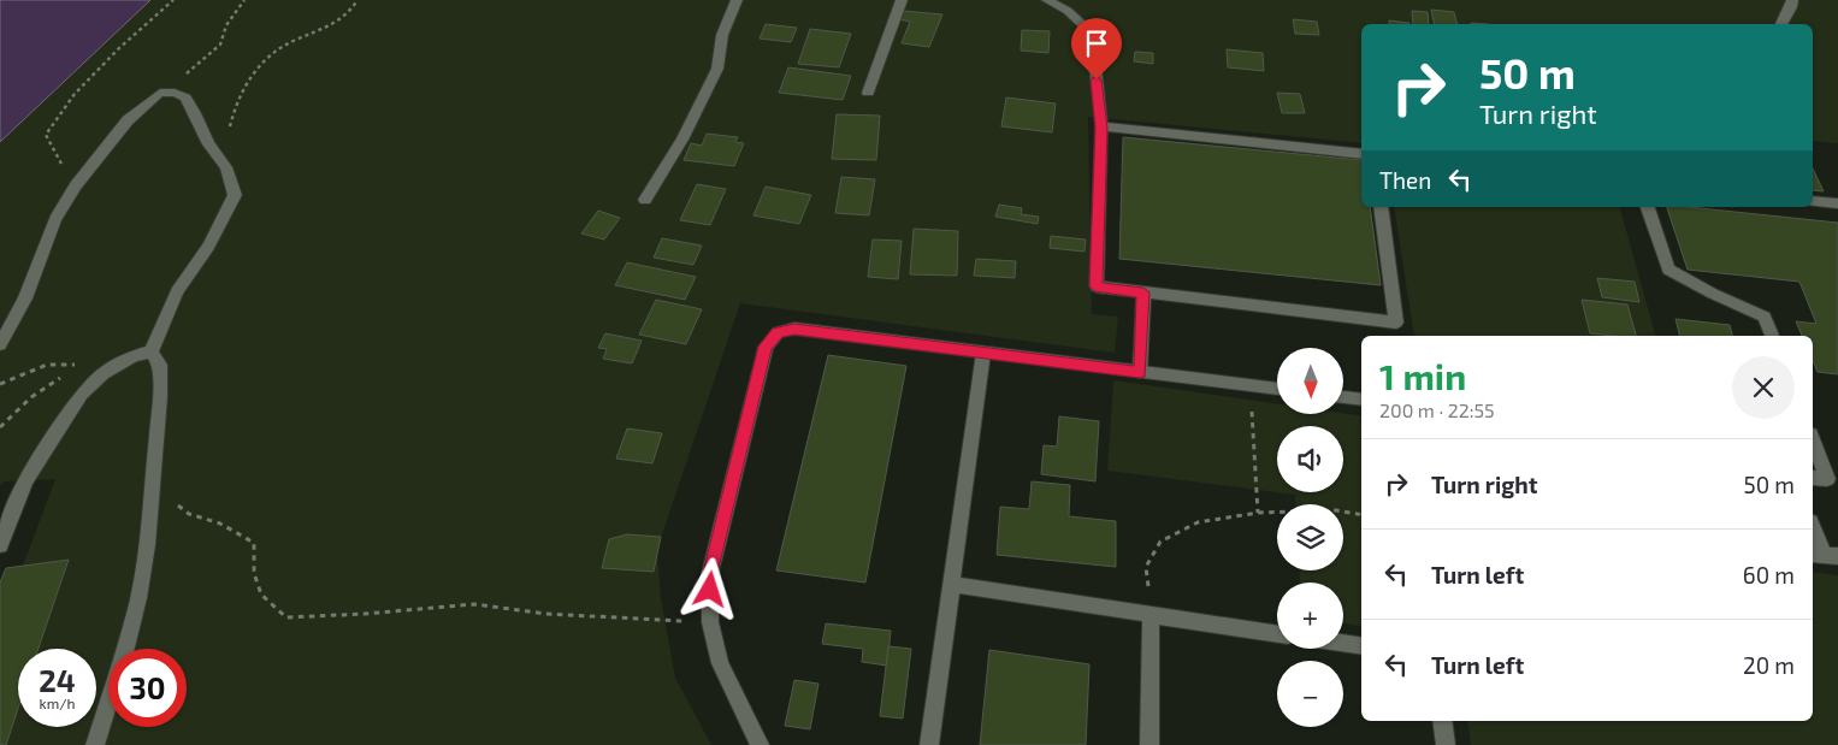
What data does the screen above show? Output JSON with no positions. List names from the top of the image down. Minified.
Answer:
{"north":"bottom","page":{"turn":["50 m","Turn right"],"then":"Then","heading":["1 min","200 m · 22:55"],"map_buttons":["+","−"],"list":[{"name":"Turn right","value":"50 m"},{"name":"Turn left","value":"60 m"},{"name":"Turn left","value":"20 m"}],"speed":"24 km/h","limit":"30"}}
